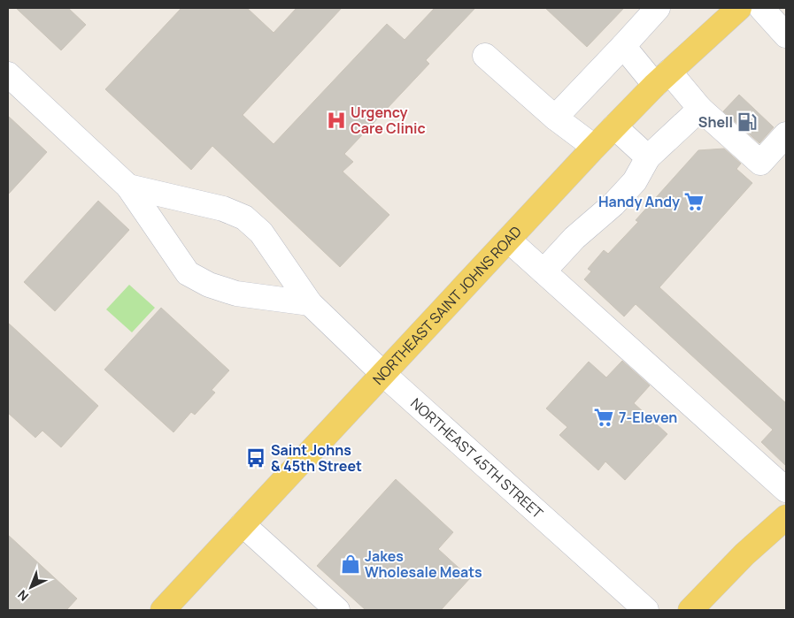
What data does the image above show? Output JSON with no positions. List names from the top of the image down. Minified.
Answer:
{"streets":{"main road":["NORTHEAST SAINT JOHNS ROAD"],"street":["NORTHEAST 45TH STREET"]},"crossings":[["NORTHEAST SAINT JOHNS ROAD","NORTHEAST 45TH STREET"]],"places":{"hospital":["Urgency Care Clinic"],"fuel station":["Shell"],"supermarket":["Handy Andy","7-Eleven"],"bus stop":["Saint Johns & 45th Street"],"shop":["Jakes Wholesale Meats"]},"north":"bottom left"}
